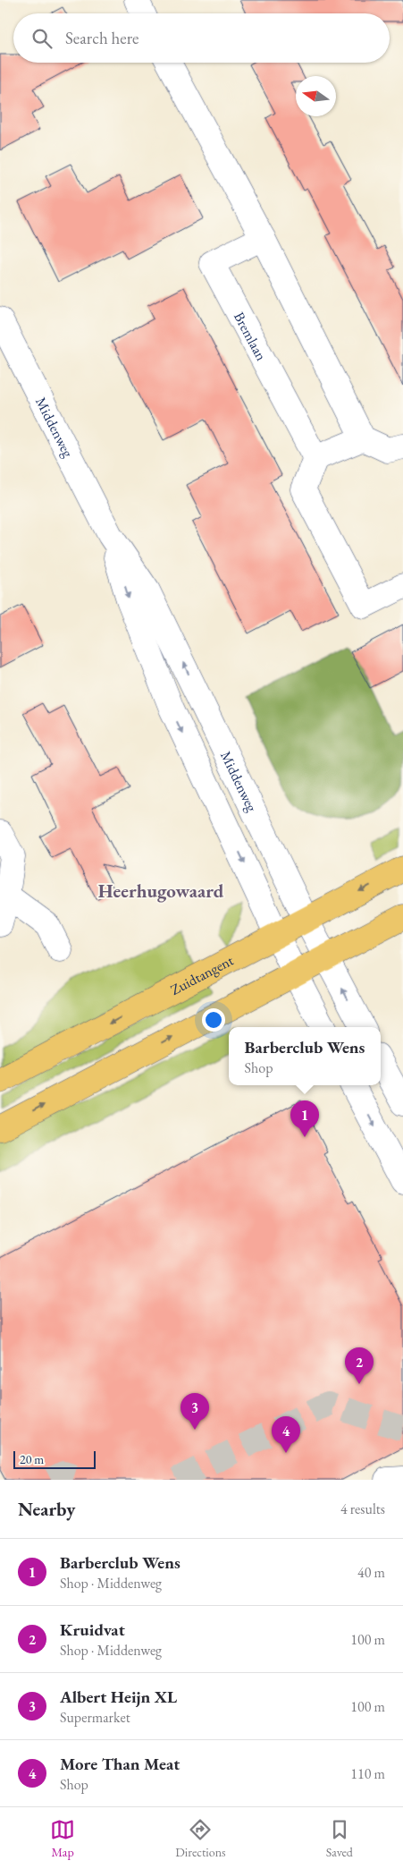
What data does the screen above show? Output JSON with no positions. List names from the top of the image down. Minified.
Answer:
{"streets":{"main road":["Zuidtangent"],"street":["Bremlaan","Middenweg"]},"crossings":[["Middenweg","Zuidtangent"]],"districts":["Heerhugowaard"],"scale_bar":"20 m","north":"left","page":{"search":"Search here","popup":["Barberclub Wens","Shop"],"pins":["1","2","3","4"],"scale":"20 m","heading":["Nearby","4 results"],"list":[{"mark":"1","name":"Barberclub Wens","note":"Shop · Middenweg","value":"40 m"},{"mark":"2","name":"Kruidvat","note":"Shop · Middenweg","value":"100 m"},{"mark":"3","name":"Albert Heijn XL","note":"Supermarket","value":"100 m"},{"mark":"4","name":"More Than Meat","note":"Shop","value":"110 m"}],"nav":["Map","Directions","Saved"]}}
